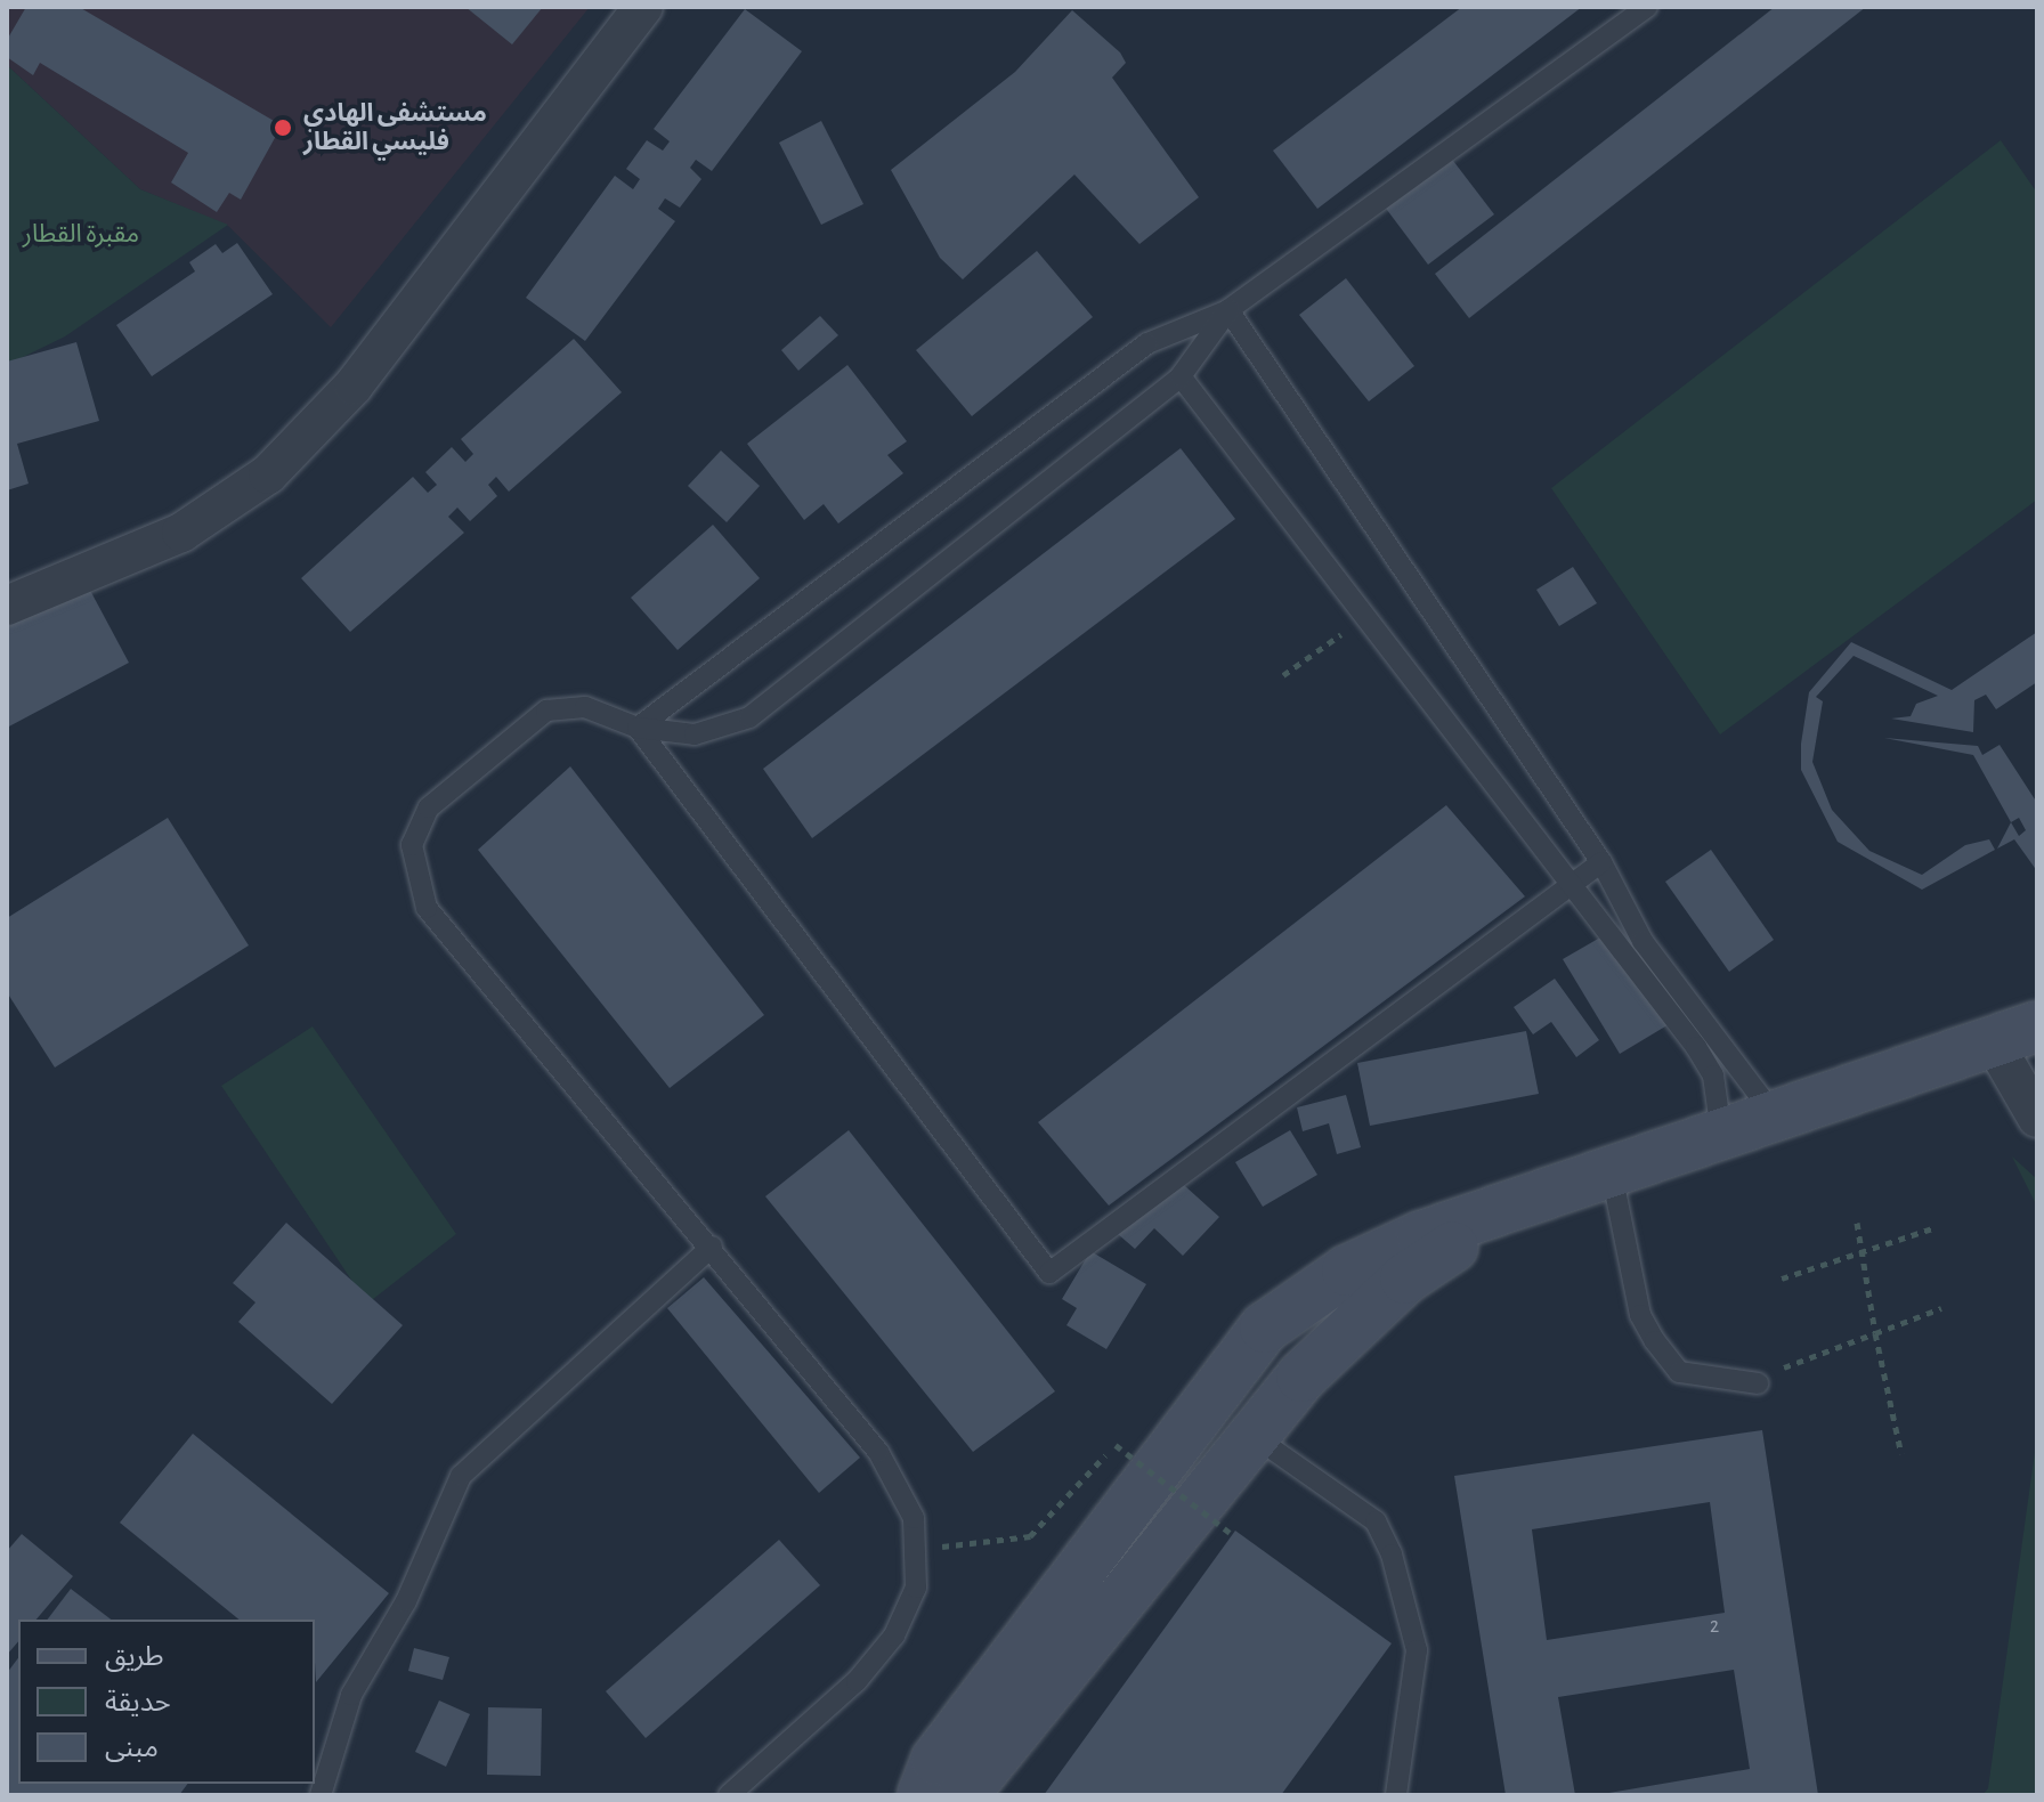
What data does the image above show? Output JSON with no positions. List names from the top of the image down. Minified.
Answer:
{"parks":["مقبرة القطار"],"places":["مستشفى الهادي فليسي القطار"],"house_numbers":["2"],"legend":["طريق","حديقة","مبنى"]}
